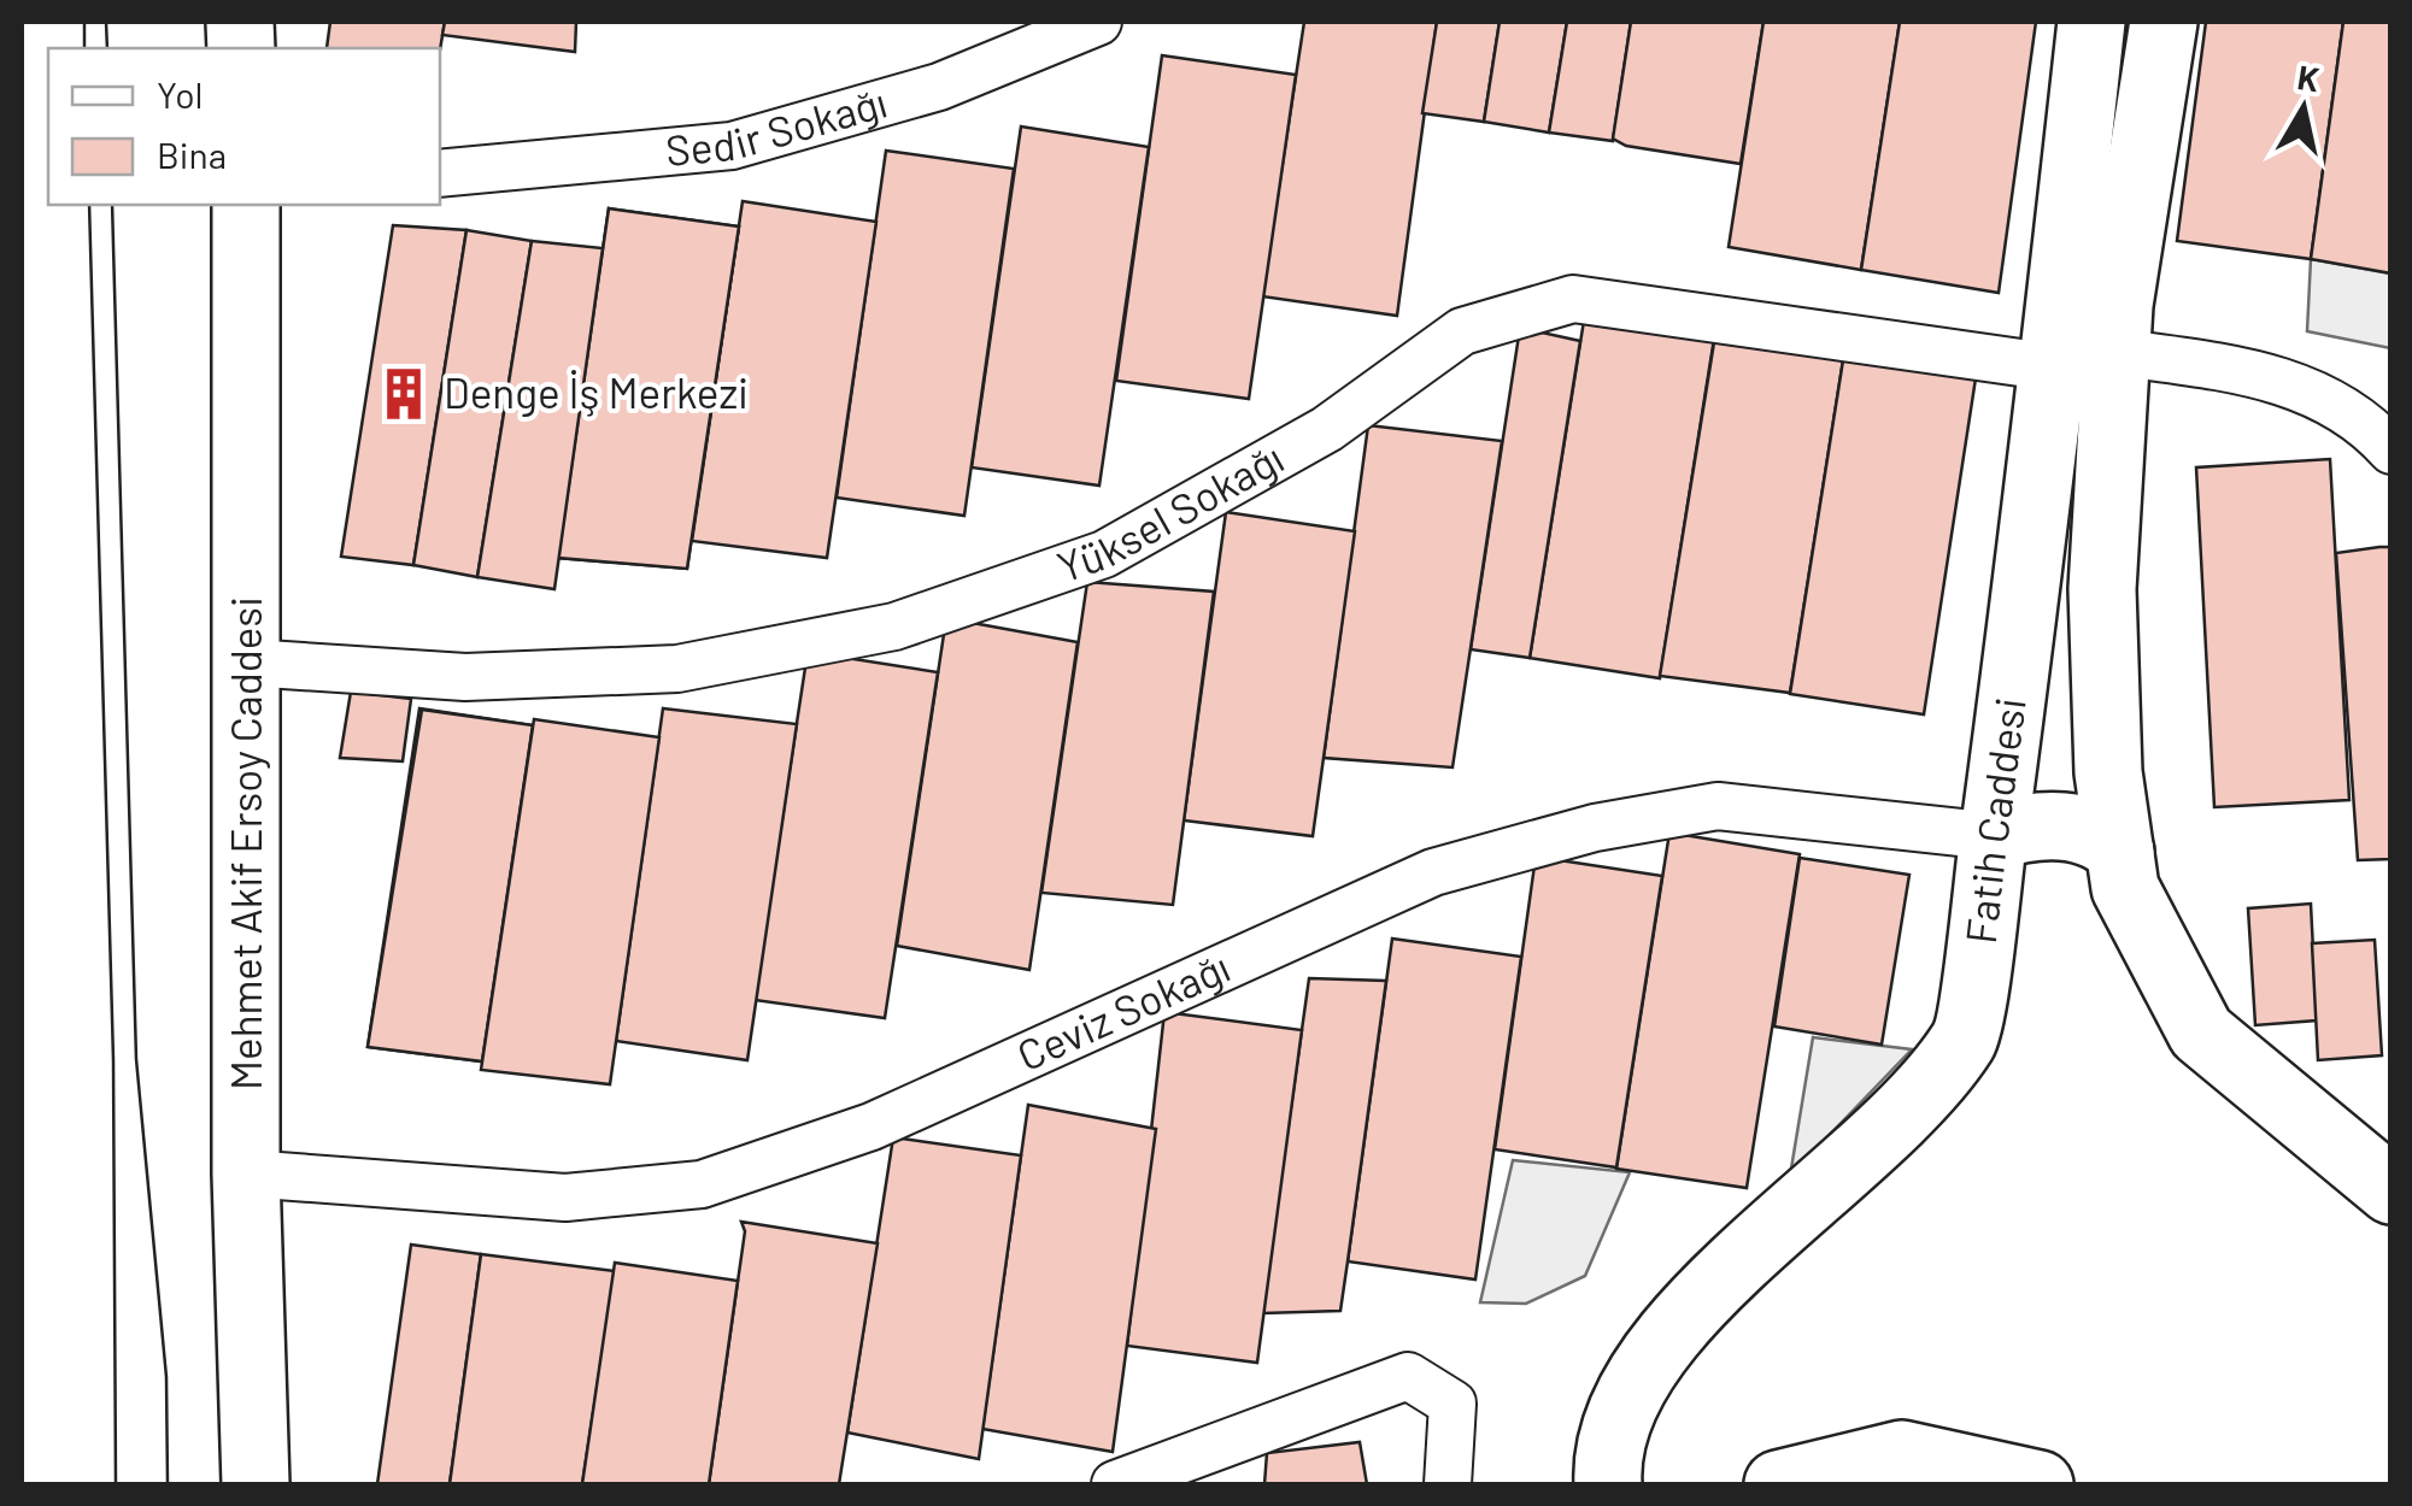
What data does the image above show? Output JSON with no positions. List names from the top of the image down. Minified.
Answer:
{"streets":{"main road":["Fatih Caddesi","Mehmet Akif Ersoy Caddesi"],"street":["Sedir Sokağı","Yüksel Sokağı","Ceviz Sokağı"]},"crossings":[["Yüksel Sokağı","Fatih Caddesi"],["Yüksel Sokağı","Mehmet Akif Ersoy Caddesi"],["Fatih Caddesi","Ceviz Sokağı"],["Mehmet Akif Ersoy Caddesi","Ceviz Sokağı"]],"places":{"building":["Denge İş Merkezi"]},"legend":["Yol","Bina"],"north":"top"}
